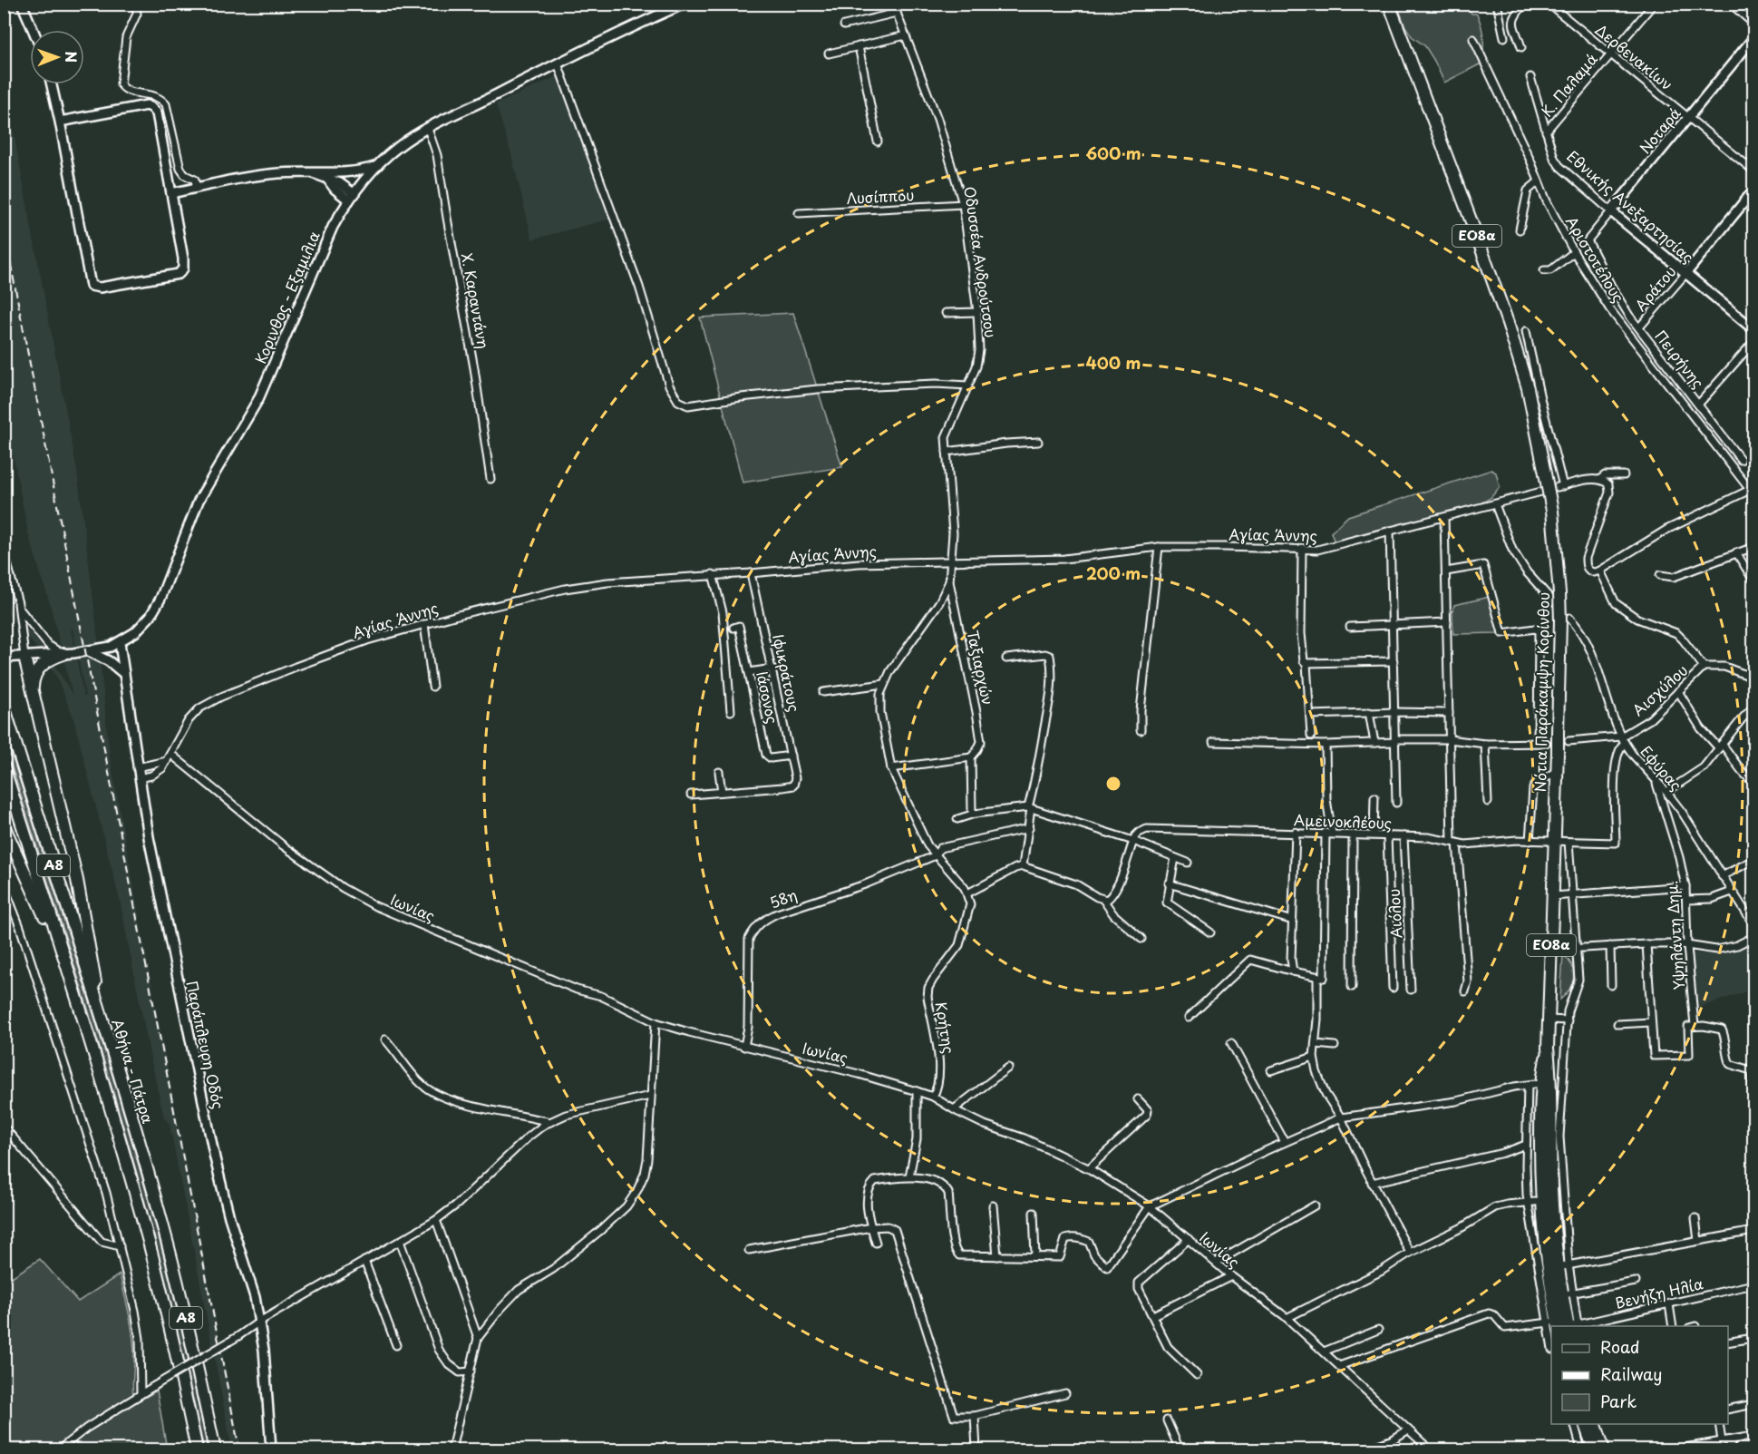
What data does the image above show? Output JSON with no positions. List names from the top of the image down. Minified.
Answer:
{"streets":{"highway":["ΕΟ8α","Νότια Παράκαμψη Κορίνθου","Α8","Αθήνα - Πάτρα"],"street":["Δερβενακίων","Κ. Παλαμά","Νοταρά","Λυσίππου","Εθνικής Ανεξαρτησίας","Αριστοτέλους","Οδυσσέα Ανδρούτσου","Αράτου","Κορινθος - Εξαμιλια","Χ. Καραντάνη","Πειρήνης","Αγίας Άννης","Ταξιαρχών","Ιφικράτους","Αισχύλου","Ιάσονος","Εφύρας","Αμεινοκλέους","58η","Ιωνίας","Αιόλου","Υψηλάντη Δημ.","Κρήτης","Παράπλευρη Οδός","Βενήζη Ηλία"]},"crossings":[["Δερβενακίων","Κ. Παλαμά"],["Δερβενακίων","Νοταρά"],["Κ. Παλαμά","Εθνικής Ανεξαρτησίας"],["Νοταρά","Εθνικής Ανεξαρτησίας"],["Νοταρά","Πειρήνης"],["Λυσίππου","Οδυσσέα Ανδρούτσου"],["Εθνικής Ανεξαρτησίας","Αράτου"],["Οδυσσέα Ανδρούτσου","Αγίας Άννης"],["Οδυσσέα Ανδρούτσου","Ταξιαρχών"],["Οδυσσέα Ανδρούτσου","58η"],["Αράτου","Πειρήνης"],["Κορινθος - Εξαμιλια","Χ. Καραντάνη"],["Κορινθος - Εξαμιλια","Παράπλευρη Οδός"],["Αγίας Άννης","Ιφικράτους"],["Αγίας Άννης","Ιωνίας"],["Αγίας Άννης","Παράπλευρη Οδός"],["Ιφικράτους","Ιάσονος"],["Αισχύλου","Εφύρας"],["Αισχύλου","Αμεινοκλέους"],["Νότια Παράκαμψη Κορίνθου","Εφύρας"],["Νότια Παράκαμψη Κορίνθου","Αμεινοκλέους"],["Νότια Παράκαμψη Κορίνθου","Βενήζη Ηλία"],["Εφύρας","Αμεινοκλέους"],["Εφύρας","Υψηλάντη Δημ."],["Αμεινοκλέους","Αιόλου"],["58η","Ιωνίας"],["Ιωνίας","Κρήτης"]],"legend":["Road","Railway","Park"],"north":"right","rings":["600 m","400 m","200 m"]}
